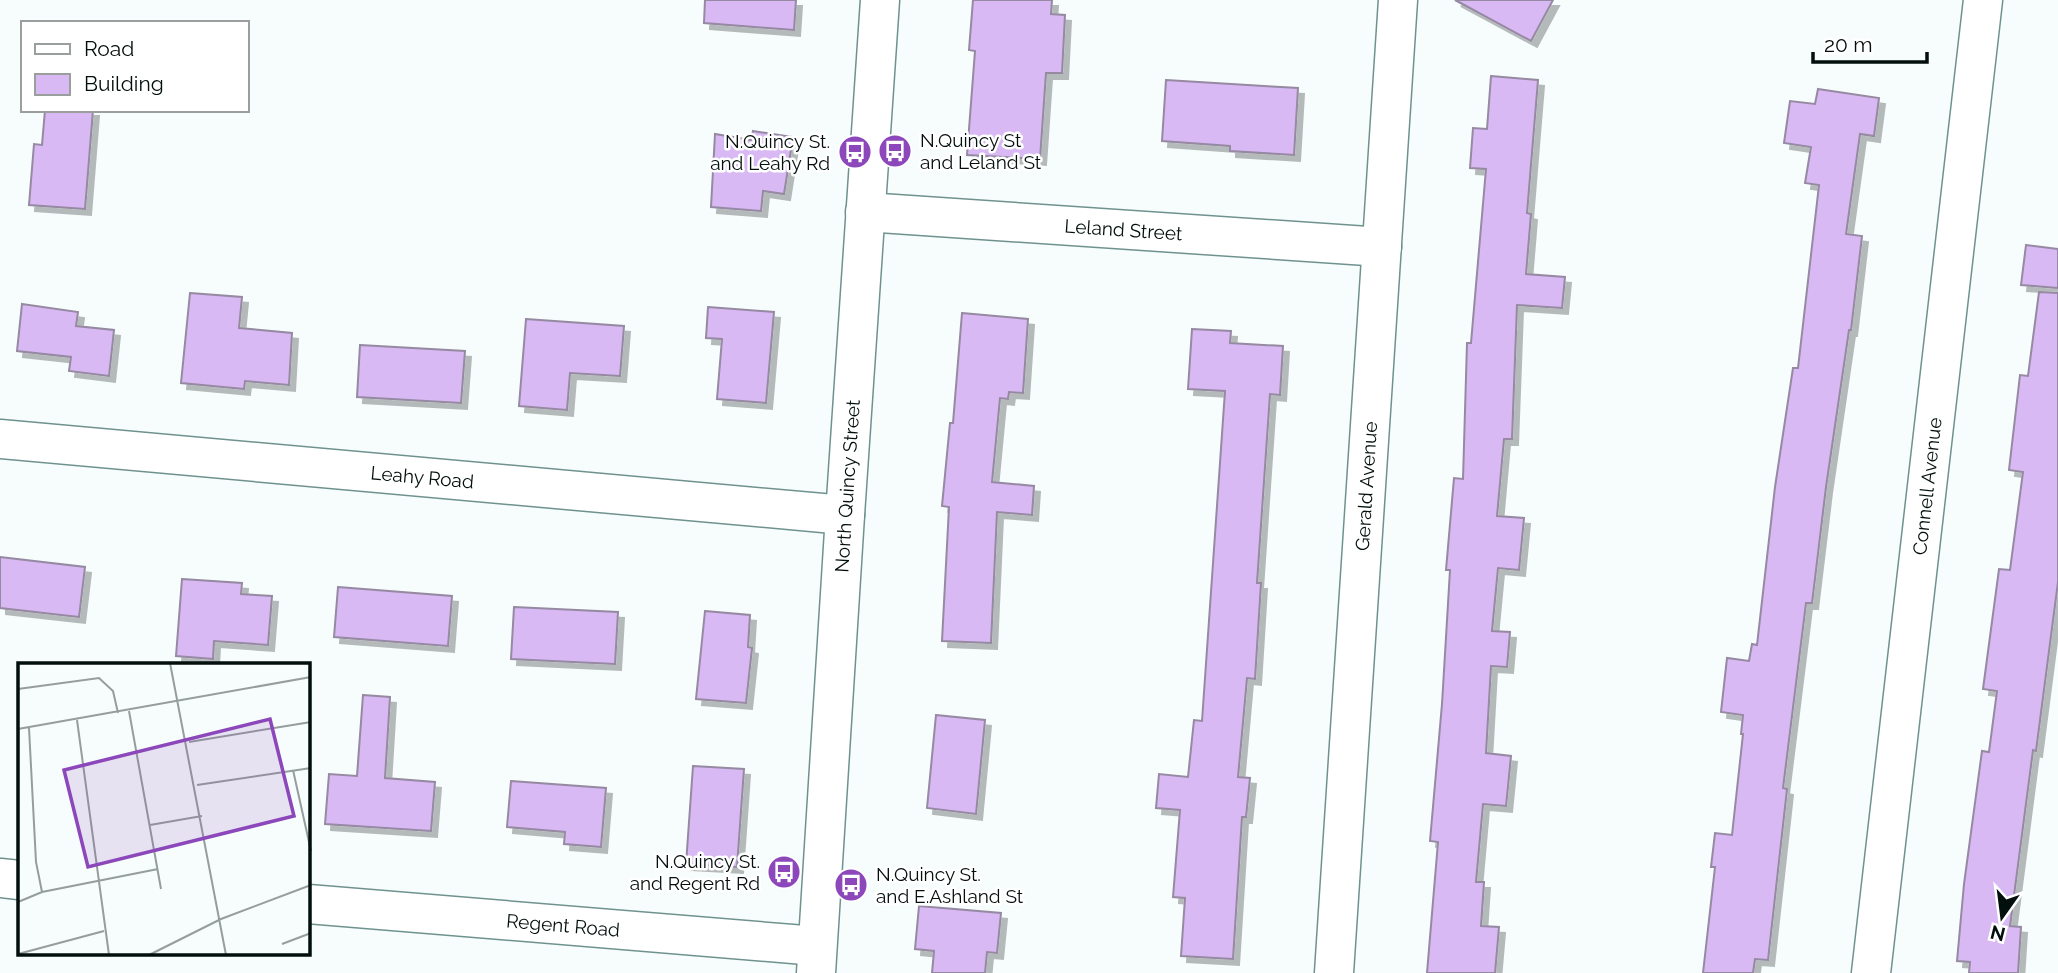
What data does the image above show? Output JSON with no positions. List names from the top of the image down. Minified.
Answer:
{"streets":{"street":["Leland Street","Leahy Road","North Quincy Street","Connell Avenue","Gerald Avenue","Regent Road"]},"crossings":[["Leland Street","North Quincy Street"],["Leland Street","Gerald Avenue"],["Leahy Road","North Quincy Street"],["North Quincy Street","Regent Road"]],"places":{"bus stop":["N.Quincy St and Leland St","N.Quincy St. and Leahy Rd","N.Quincy St. and Regent Rd","N.Quincy St. and E.Ashland St"]},"legend":["Road","Building"],"scale_bar":"20 m","north":"bottom"}
